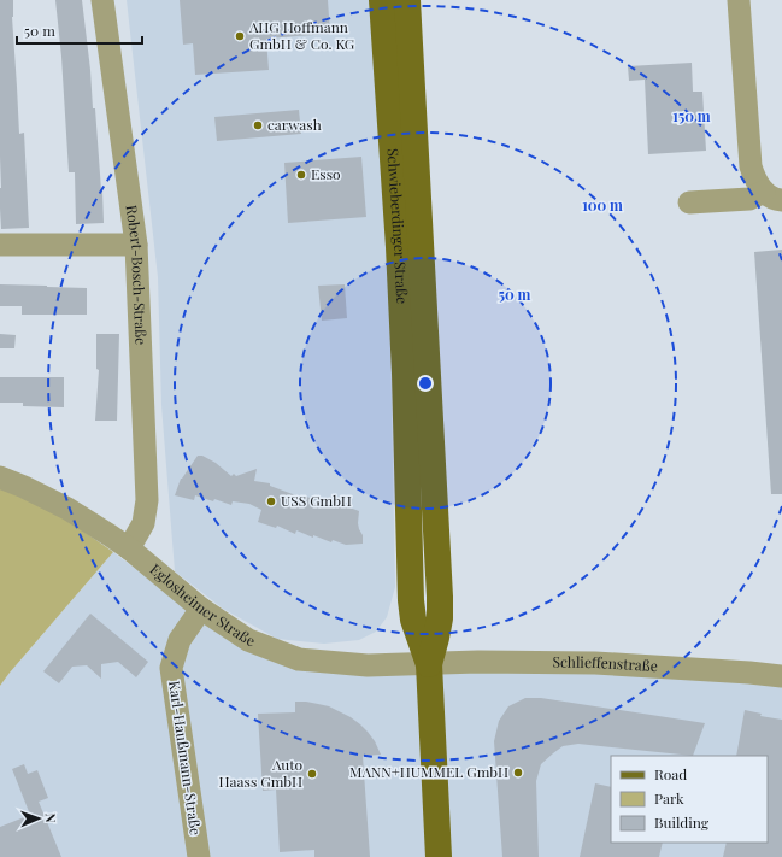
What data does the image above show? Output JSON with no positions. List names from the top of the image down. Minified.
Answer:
{"streets":{"main road":["Schwieberdinger Straße"],"street":["Robert-Bosch-Straße","Eglosheimer Straße","Schlieffenstraße","Karl-Haußmann-Straße"]},"crossings":[["Schwieberdinger Straße","Eglosheimer Straße"],["Schwieberdinger Straße","Schlieffenstraße"],["Robert-Bosch-Straße","Eglosheimer Straße"],["Eglosheimer Straße","Schlieffenstraße"],["Eglosheimer Straße","Karl-Haußmann-Straße"]],"places":["AHG Hoffmann GmbH & Co. KG","carwash","Esso","USS GmbH","MANN+HUMMEL GmbH","Auto Haass GmbH"],"legend":["Road","Park","Building"],"scale_bar":"50 m","north":"right","rings":["150 m","100 m","50 m"]}
